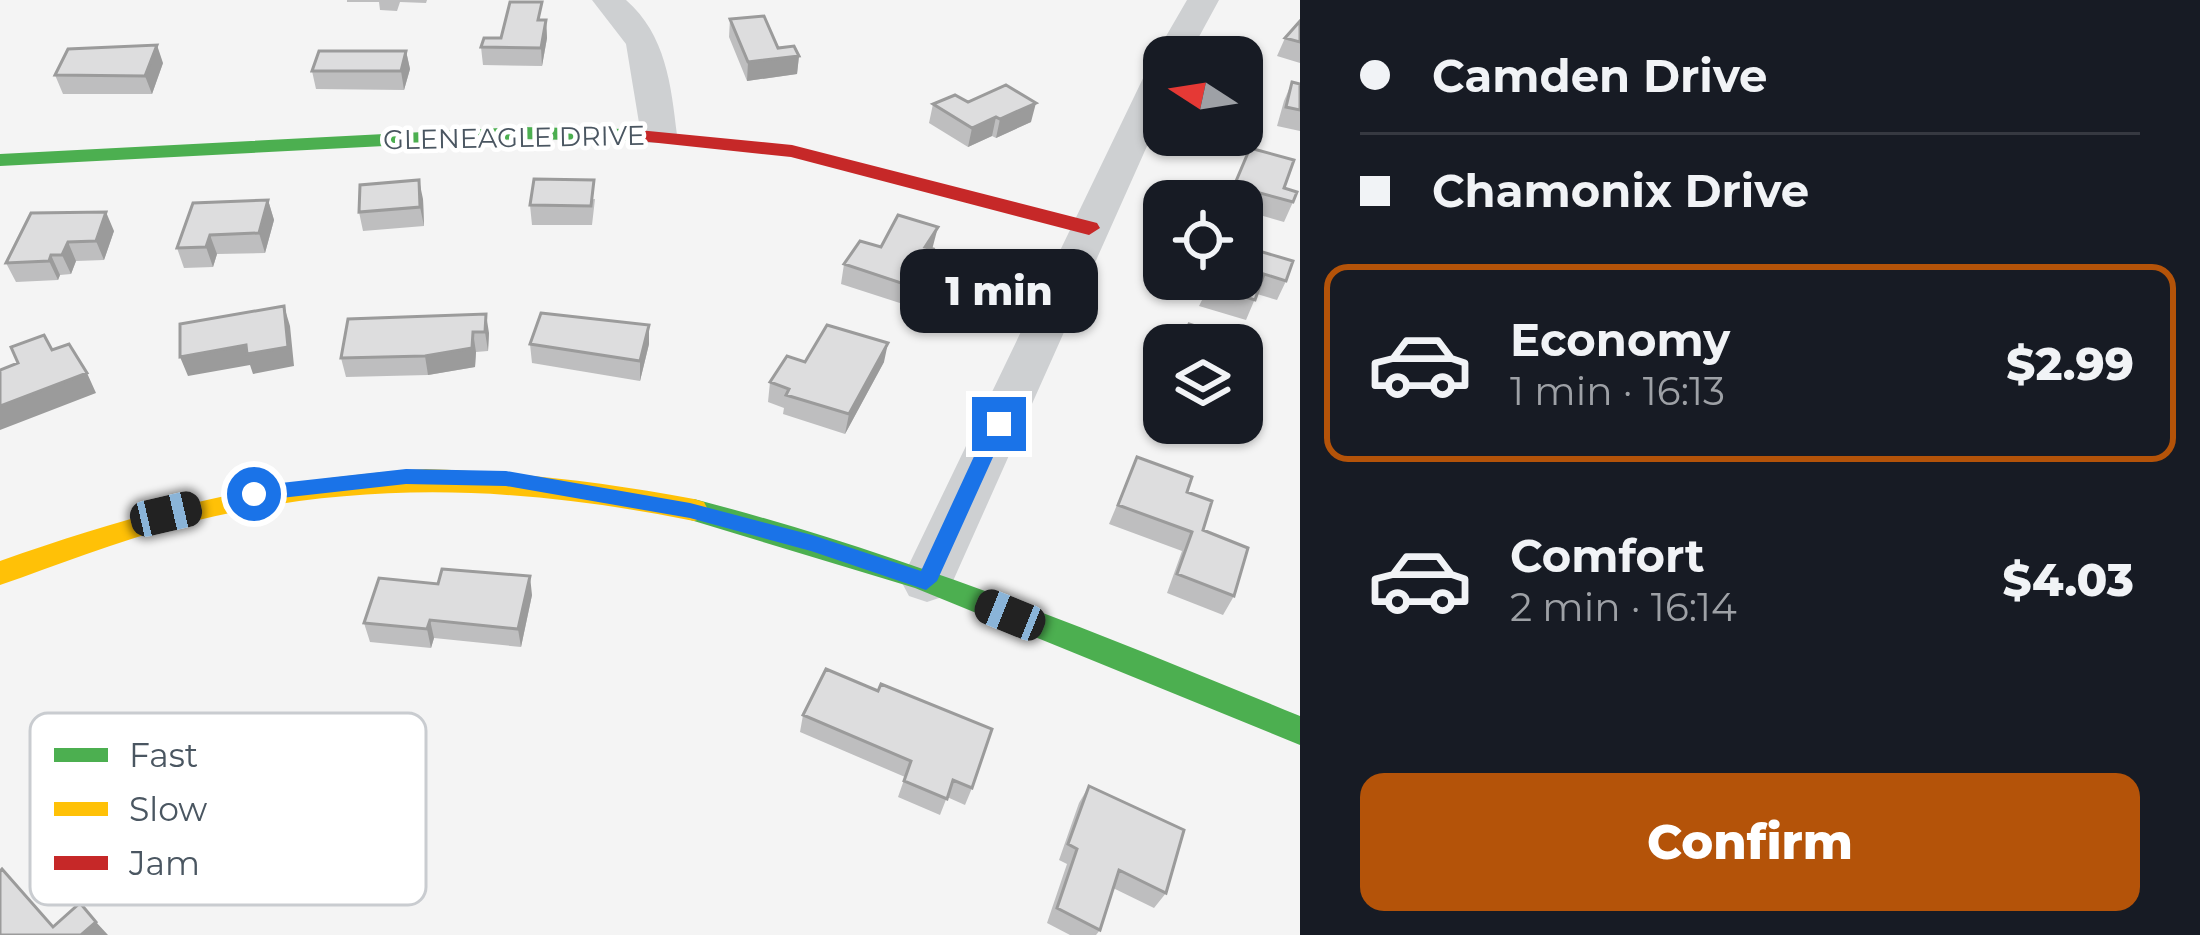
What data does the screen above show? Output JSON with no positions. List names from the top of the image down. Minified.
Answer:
{"streets":{"street":["GLENEAGLE DRIVE"]},"legend":["Fast","Slow","Jam"],"north":"left","page":{"banner":["Camden Drive","Chamonix Drive"],"bubble":"1 min","list":[{"name":"Economy","note":"1 min · 16:13","value":"$2.99"},{"name":"Comfort","note":"2 min · 16:14","value":"$4.03"}],"buttons":"Confirm"}}
